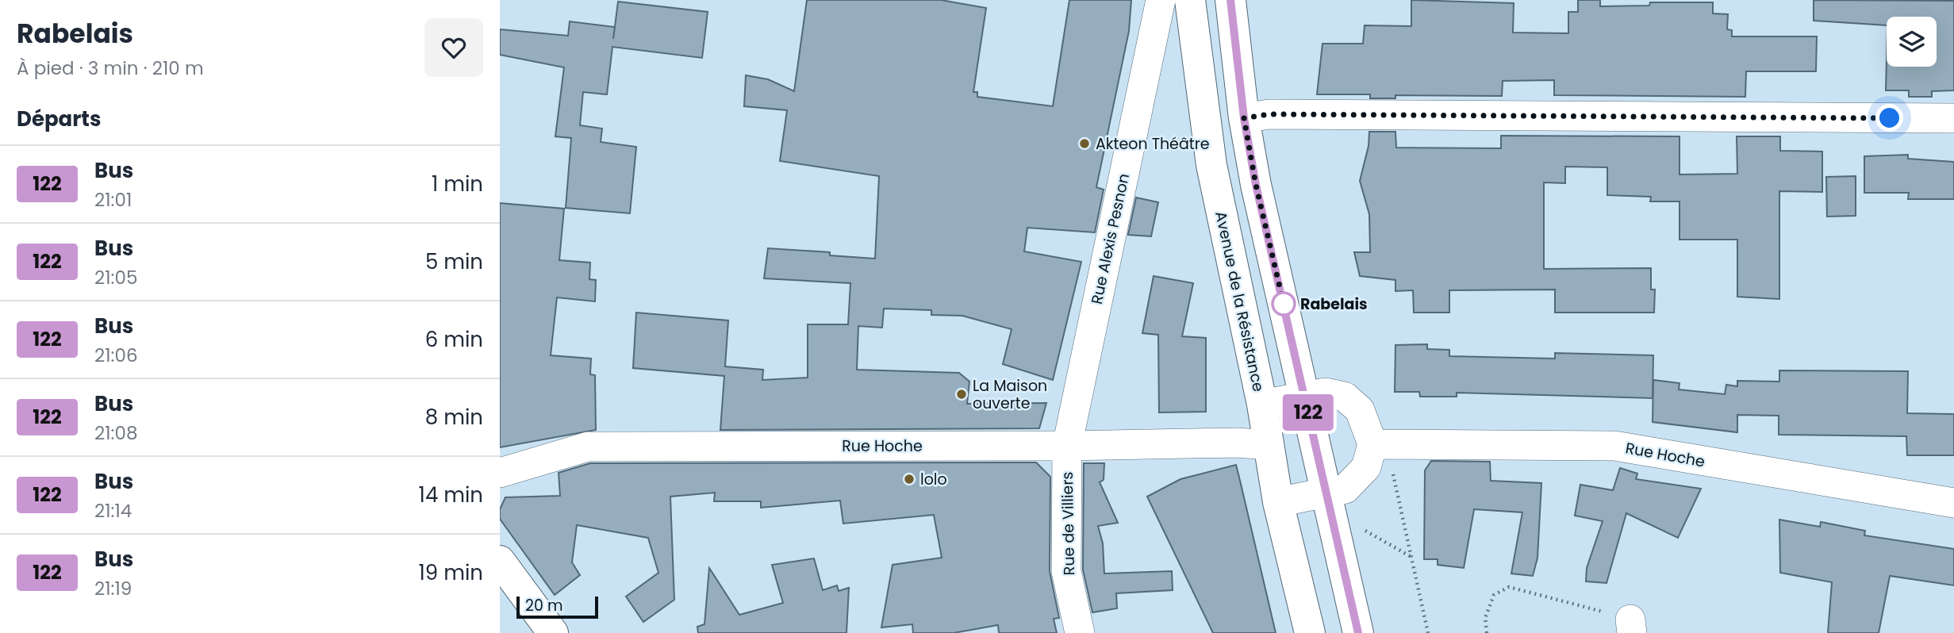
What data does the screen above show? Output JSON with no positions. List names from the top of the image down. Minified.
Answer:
{"streets":{"main road":["Avenue de la Résistance"],"street":["Rue Alexis Pesnon","Rue Hoche","Rue de Villiers"]},"crossings":[["Rue Alexis Pesnon","Rue Hoche"],["Rue Alexis Pesnon","Rue de Villiers"],["Avenue de la Résistance","Rue Hoche"],["Rue Hoche","Rue de Villiers"]],"places":["Akteon Théâtre","Rabelais","La Maison ouverte","lolo"],"lines":["bus line 122"],"scale_bar":"20 m","page":{"heading":[["Rabelais","À pied · 3 min · 210 m"],"Départs"],"on_map":"122","list":[{"mark":"122","name":"Bus","note":"21:01","value":"1 min"},{"mark":"122","name":"Bus","note":"21:05","value":"5 min"},{"mark":"122","name":"Bus","note":"21:06","value":"6 min"},{"mark":"122","name":"Bus","note":"21:08","value":"8 min"},{"mark":"122","name":"Bus","note":"21:14","value":"14 min"},{"mark":"122","name":"Bus","note":"21:19","value":"19 min"}],"scale":"20 m"}}
